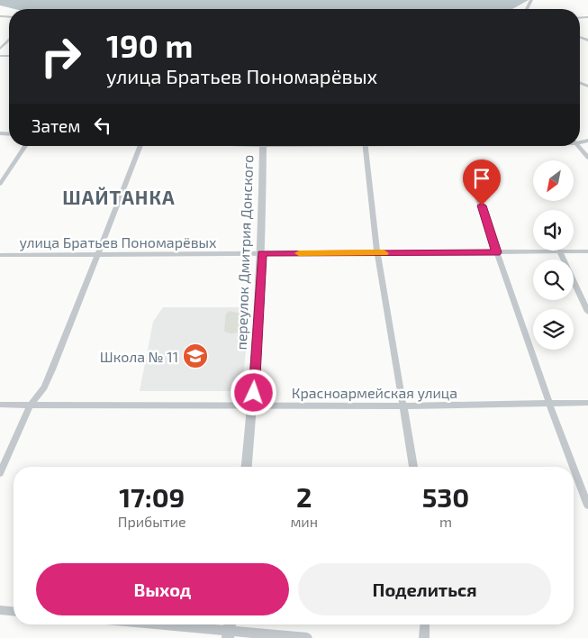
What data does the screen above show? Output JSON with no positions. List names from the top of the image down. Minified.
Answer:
{"streets":{"street":["улица Братьев Пономарёвых","переулок Дмитрия Донского","Красноармейская улица"]},"crossings":[["улица Братьев Пономарёвых","переулок Дмитрия Донского"],["переулок Дмитрия Донского","Красноармейская улица"]],"districts":["ШАЙТАНКА"],"places":{"school or university":["Школа № 11"]},"north":"bottom left","page":{"turn":["190 m","улица Братьев Пономарёвых"],"then":"Затем","eta":["17:09","Прибытие","2","мин","530","m"],"buttons":["Выход","Поделиться"]}}
